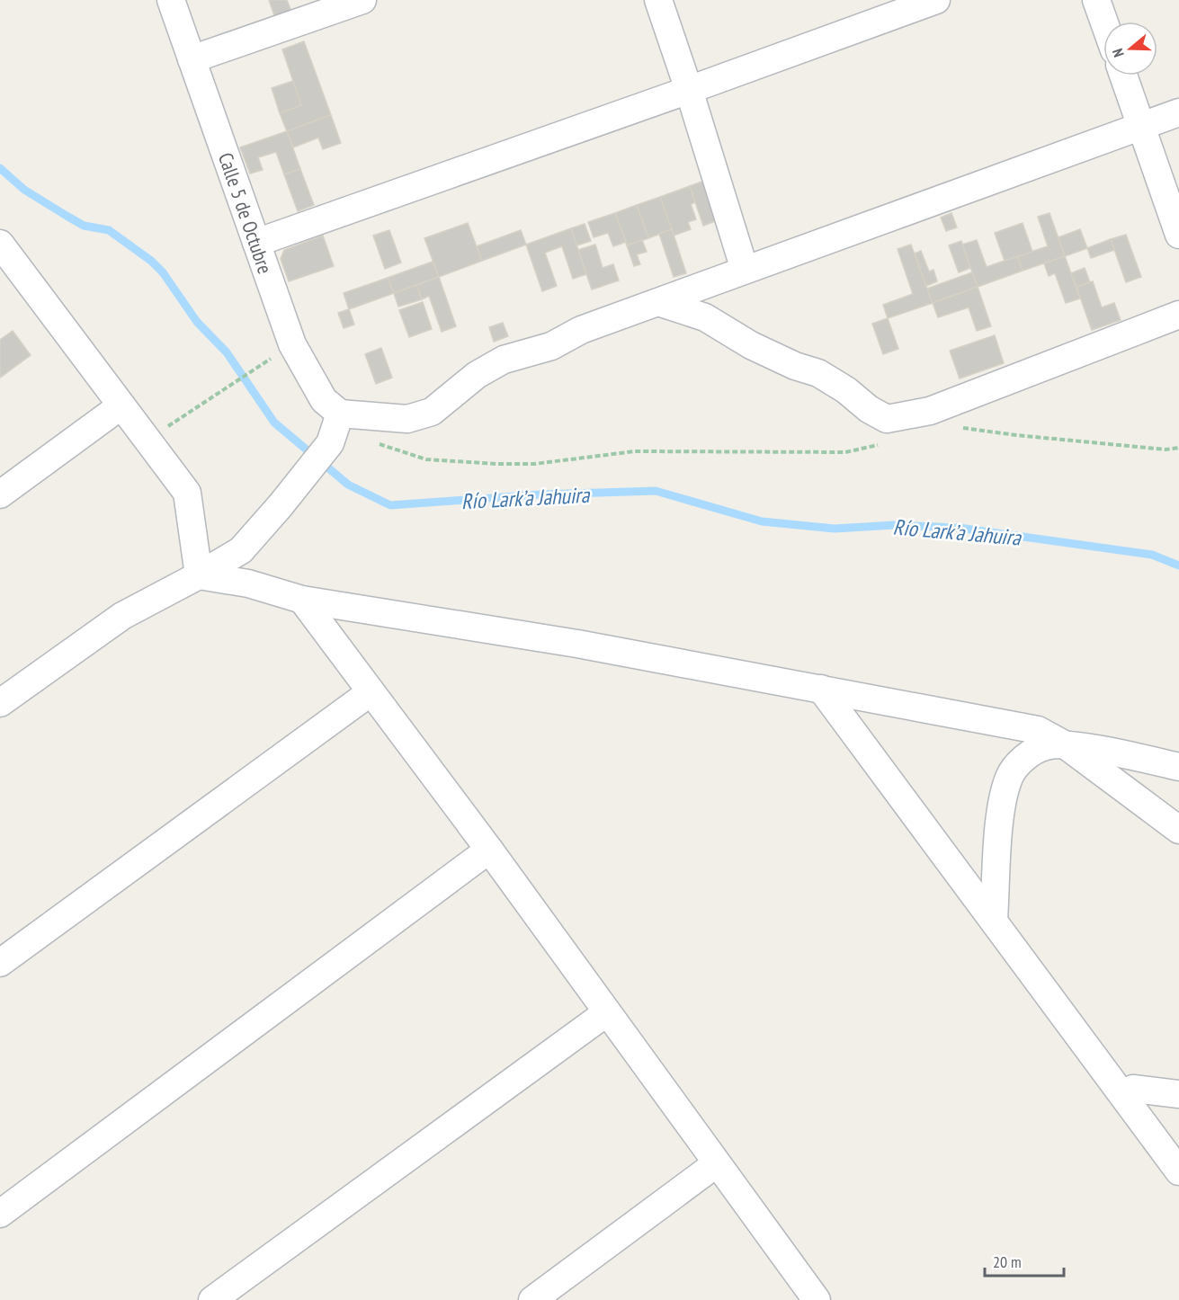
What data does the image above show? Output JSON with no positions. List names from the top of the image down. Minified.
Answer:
{"streets":{"street":["Calle 5 de Octubre"]},"water":["Río Lark’a Jahuira"],"scale_bar":"20 m","north":"left"}
